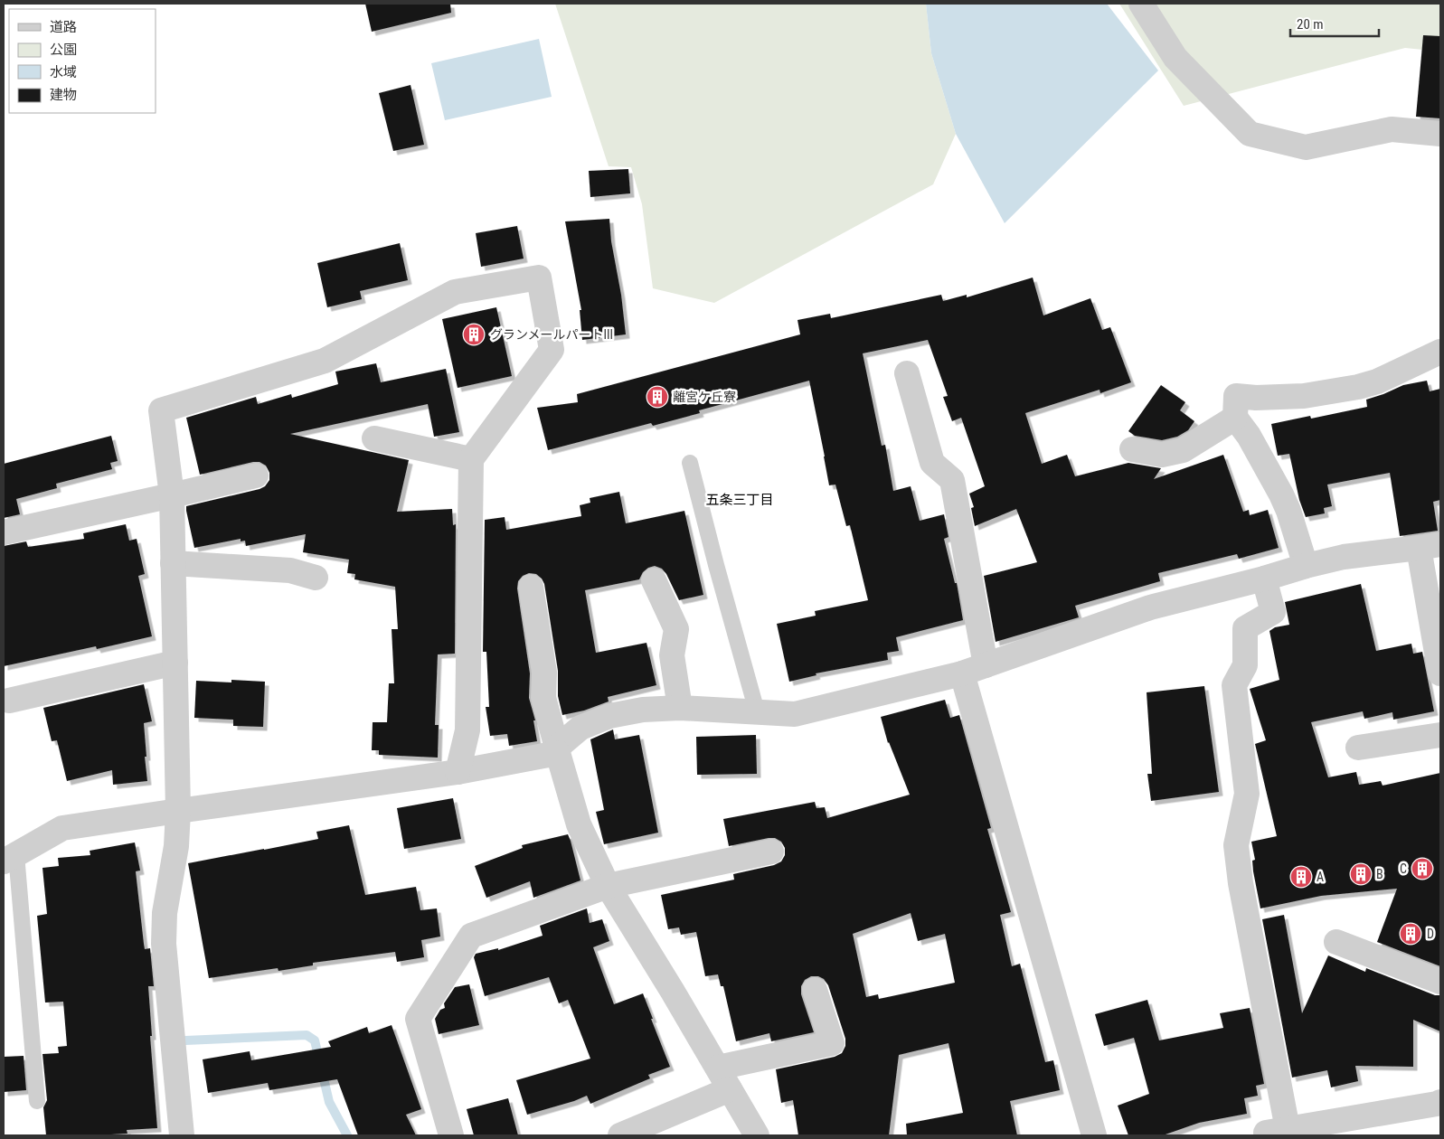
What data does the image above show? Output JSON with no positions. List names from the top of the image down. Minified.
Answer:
{"districts":["五条三丁目"],"places":{"building":["グランメールパートIII","離宮ケ丘寮","C","B","A","D"]},"legend":["道路","公園","水域","建物"],"scale_bar":"20 m"}
